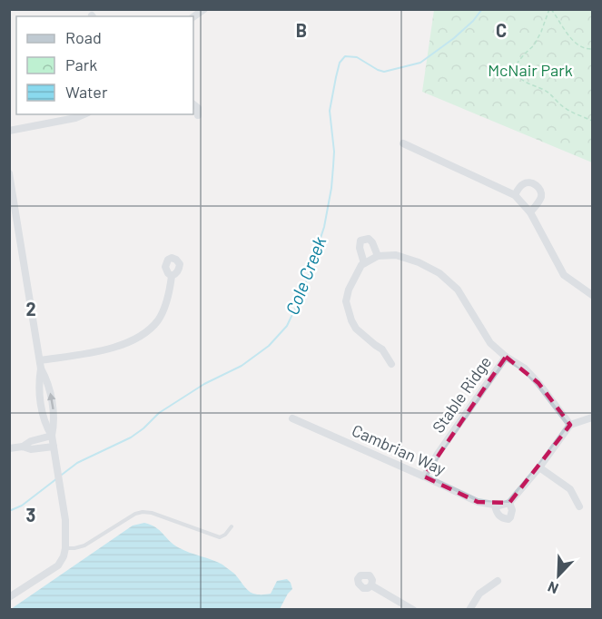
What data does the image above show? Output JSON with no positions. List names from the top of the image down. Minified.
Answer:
{"streets":{"street":["Stable Ridge","Cambrian Way"]},"crossings":[["Stable Ridge","Cambrian Way"]],"water":["Cole Creek"],"parks":["McNair Park"],"legend":["Road","Park","Water"],"north":"bottom left","grid":{"columns":["B","C"],"rows":["2","3"]}}
